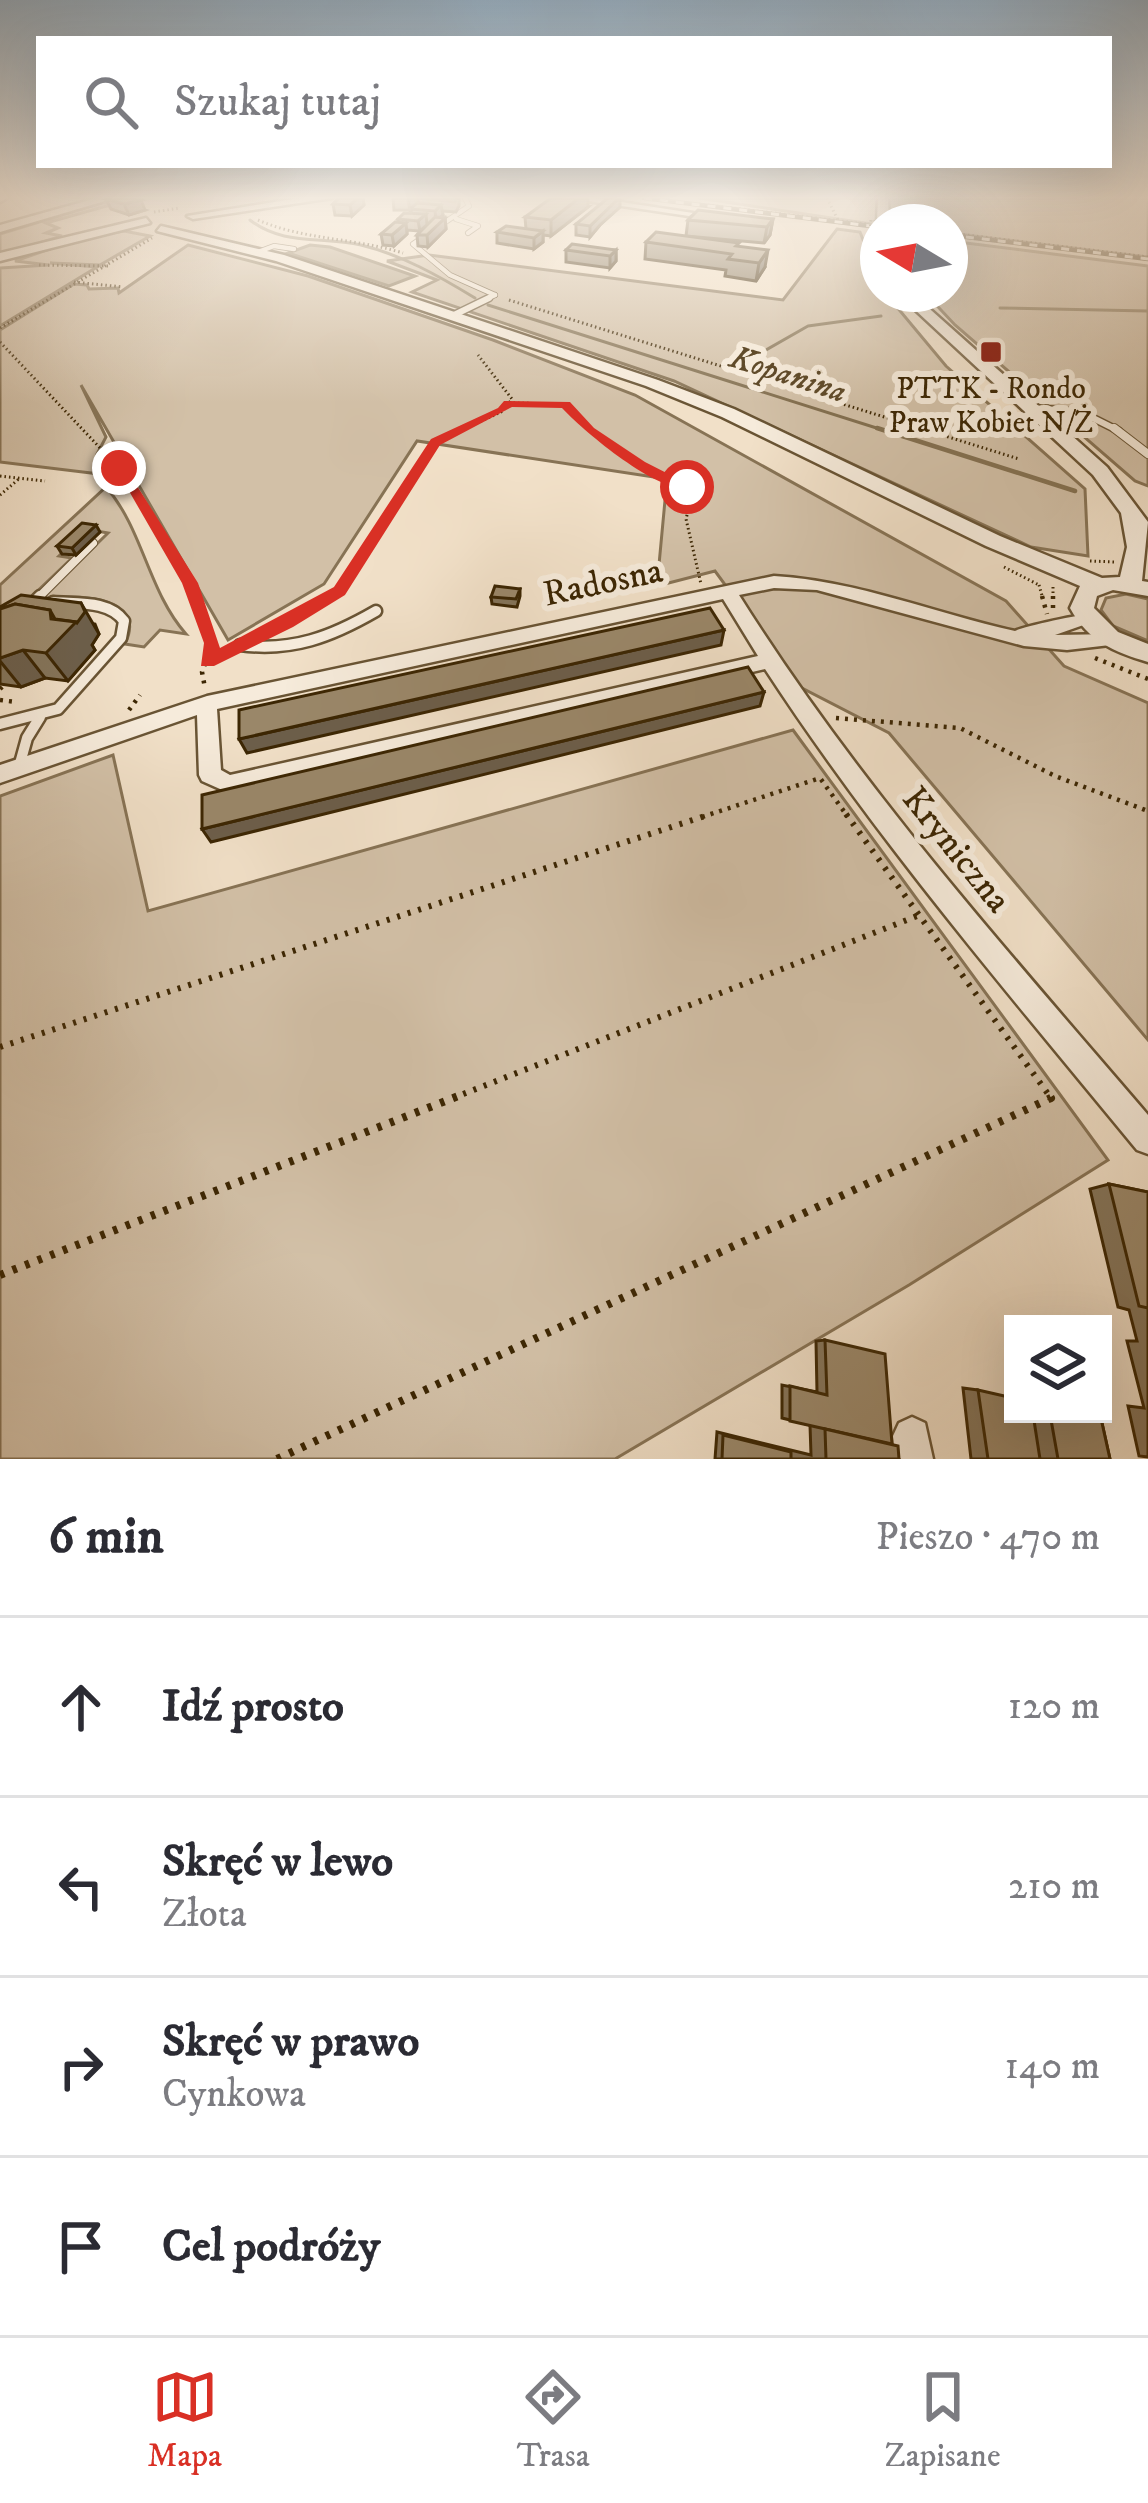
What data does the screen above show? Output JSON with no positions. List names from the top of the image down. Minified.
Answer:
{"streets":{"street":["Radosna","Kryniczna"]},"crossings":[["Radosna","Kryniczna"]],"water":["Kopanina"],"places":{"transit":["PTTK - Rondo Praw Kobiet N/Ż"]},"north":"left","page":{"search":"Szukaj tutaj","heading":["6 min","Pieszo · 470 m"],"list":[["Idź prosto","120 m"],["Skręć w lewo","Złota","210 m"],["Skręć w prawo","Cynkowa","140 m"],"Cel podróży"],"nav":["Mapa","Trasa","Zapisane"]}}
